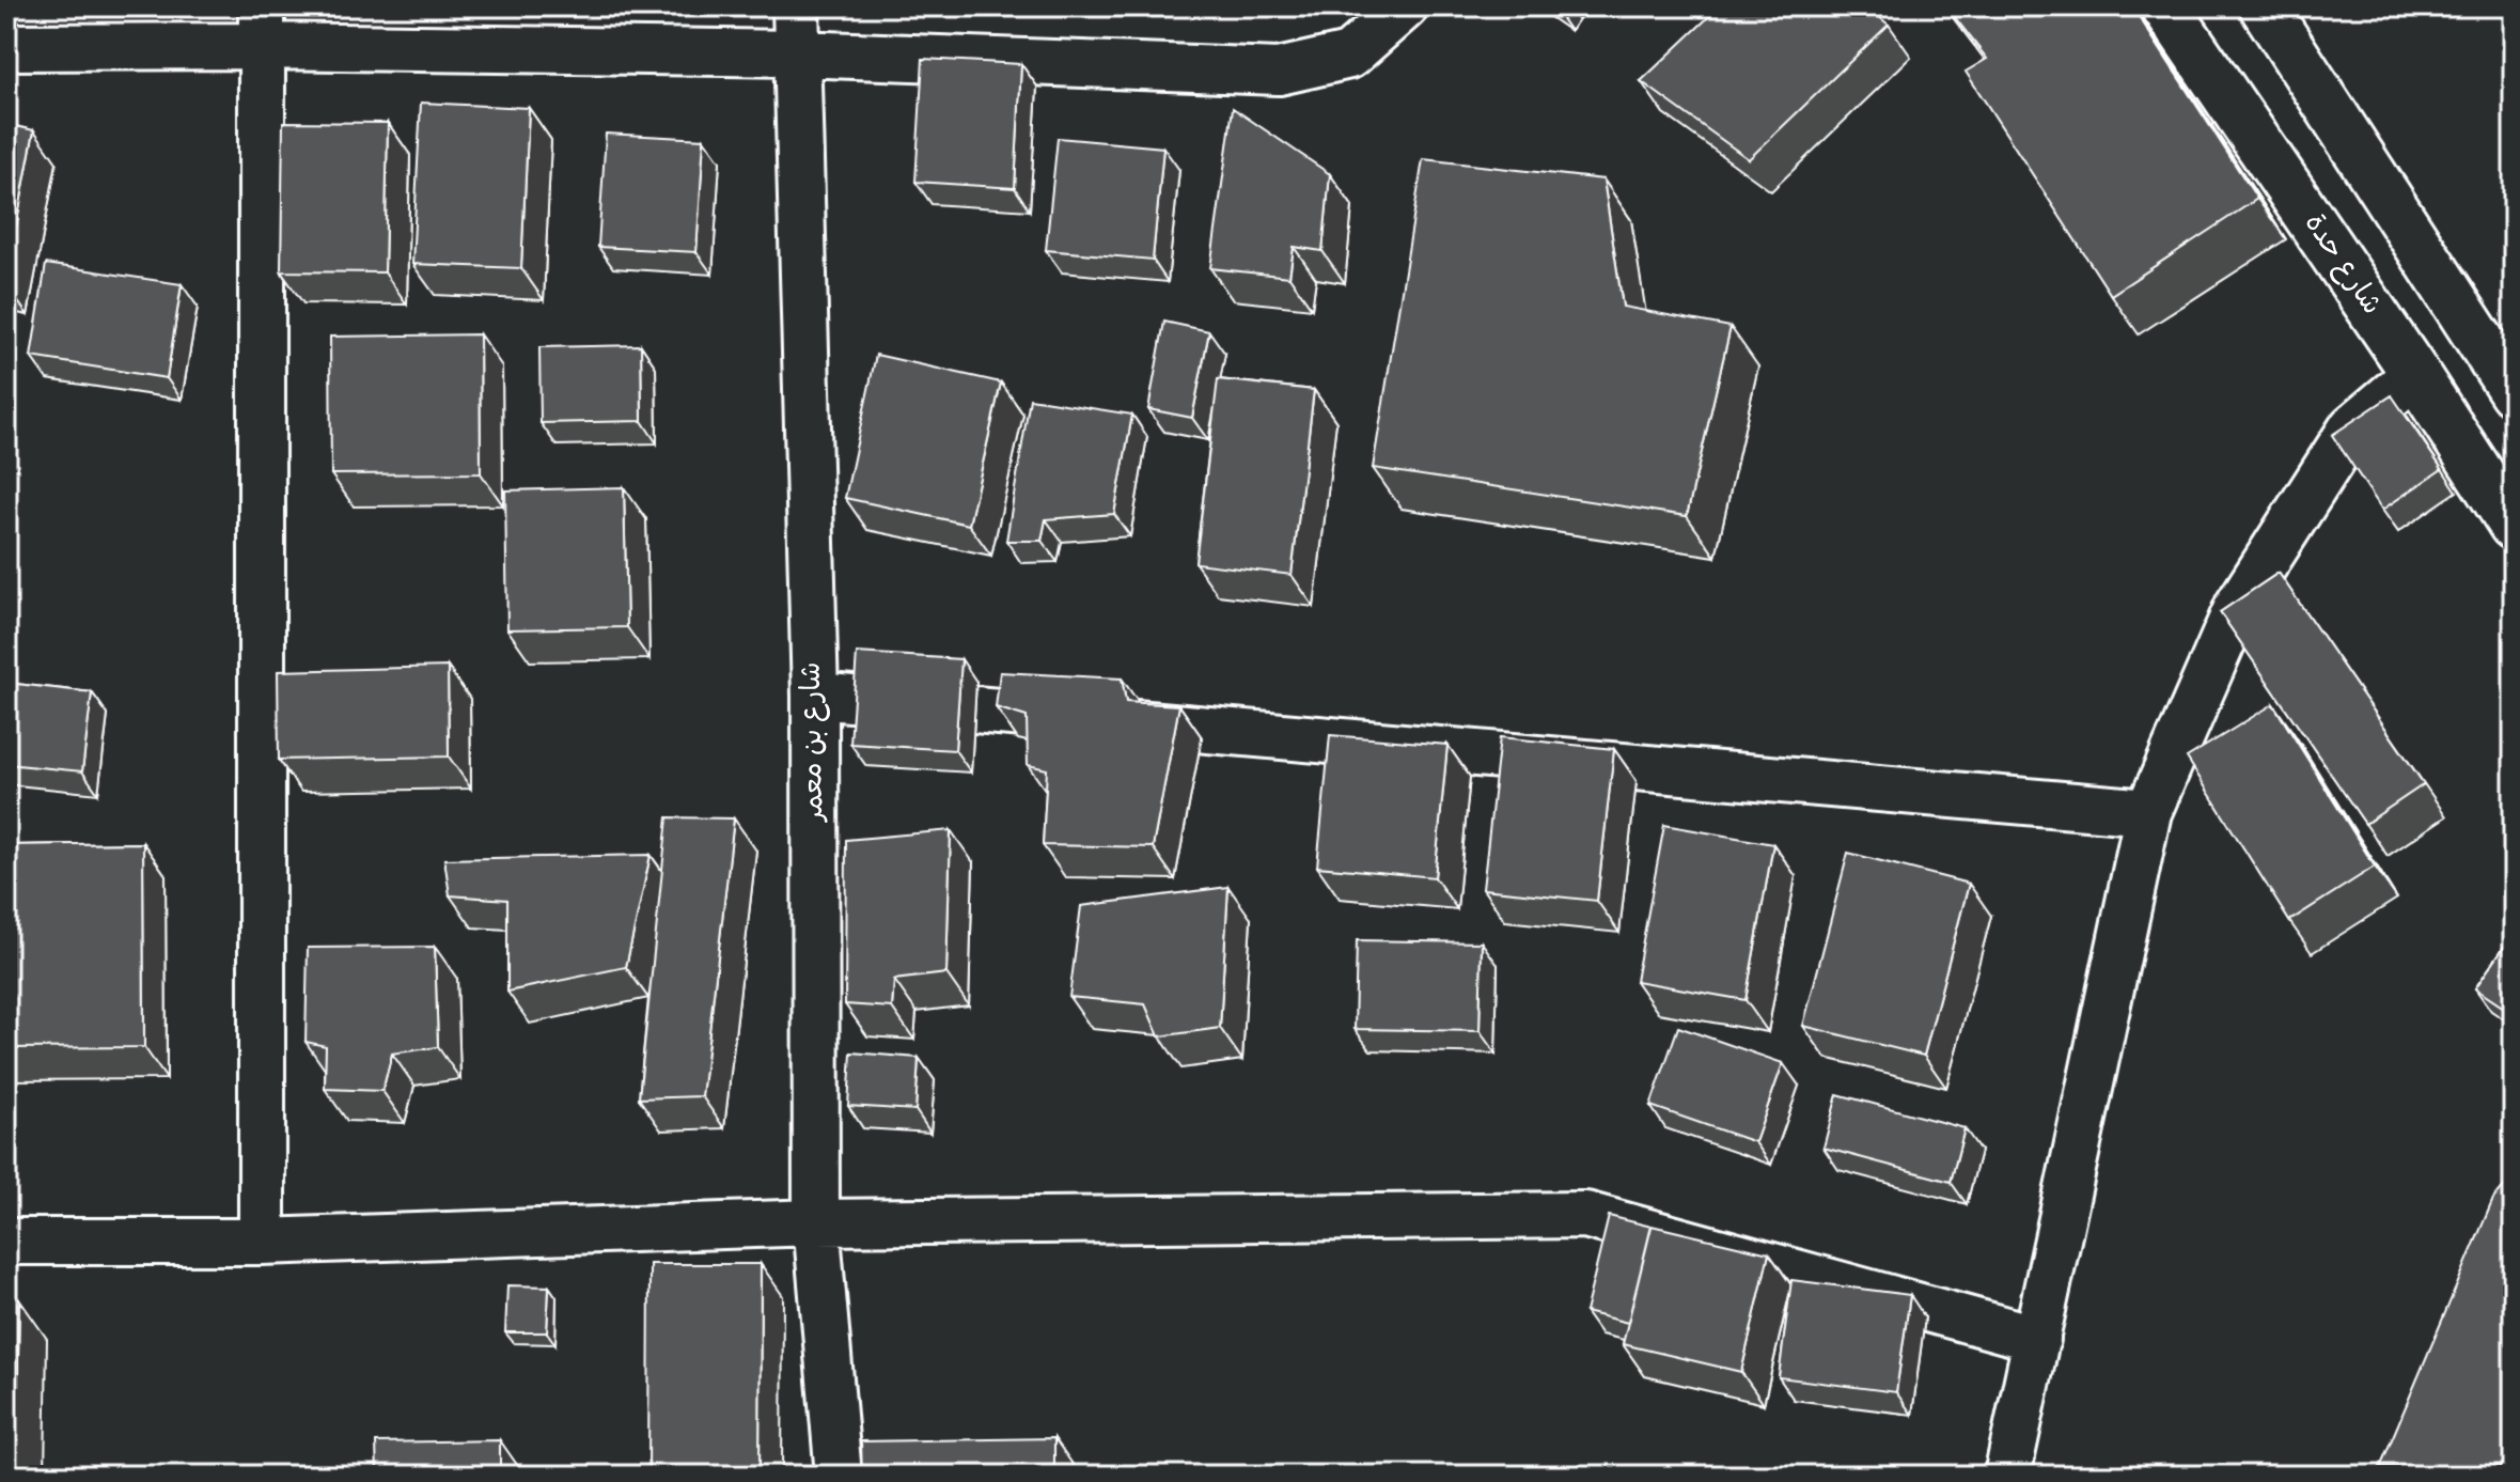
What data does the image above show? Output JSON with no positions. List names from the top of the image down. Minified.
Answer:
{"streets":{"main road":["شارع حدة"],"street":["شارع بن معمر"]}}
